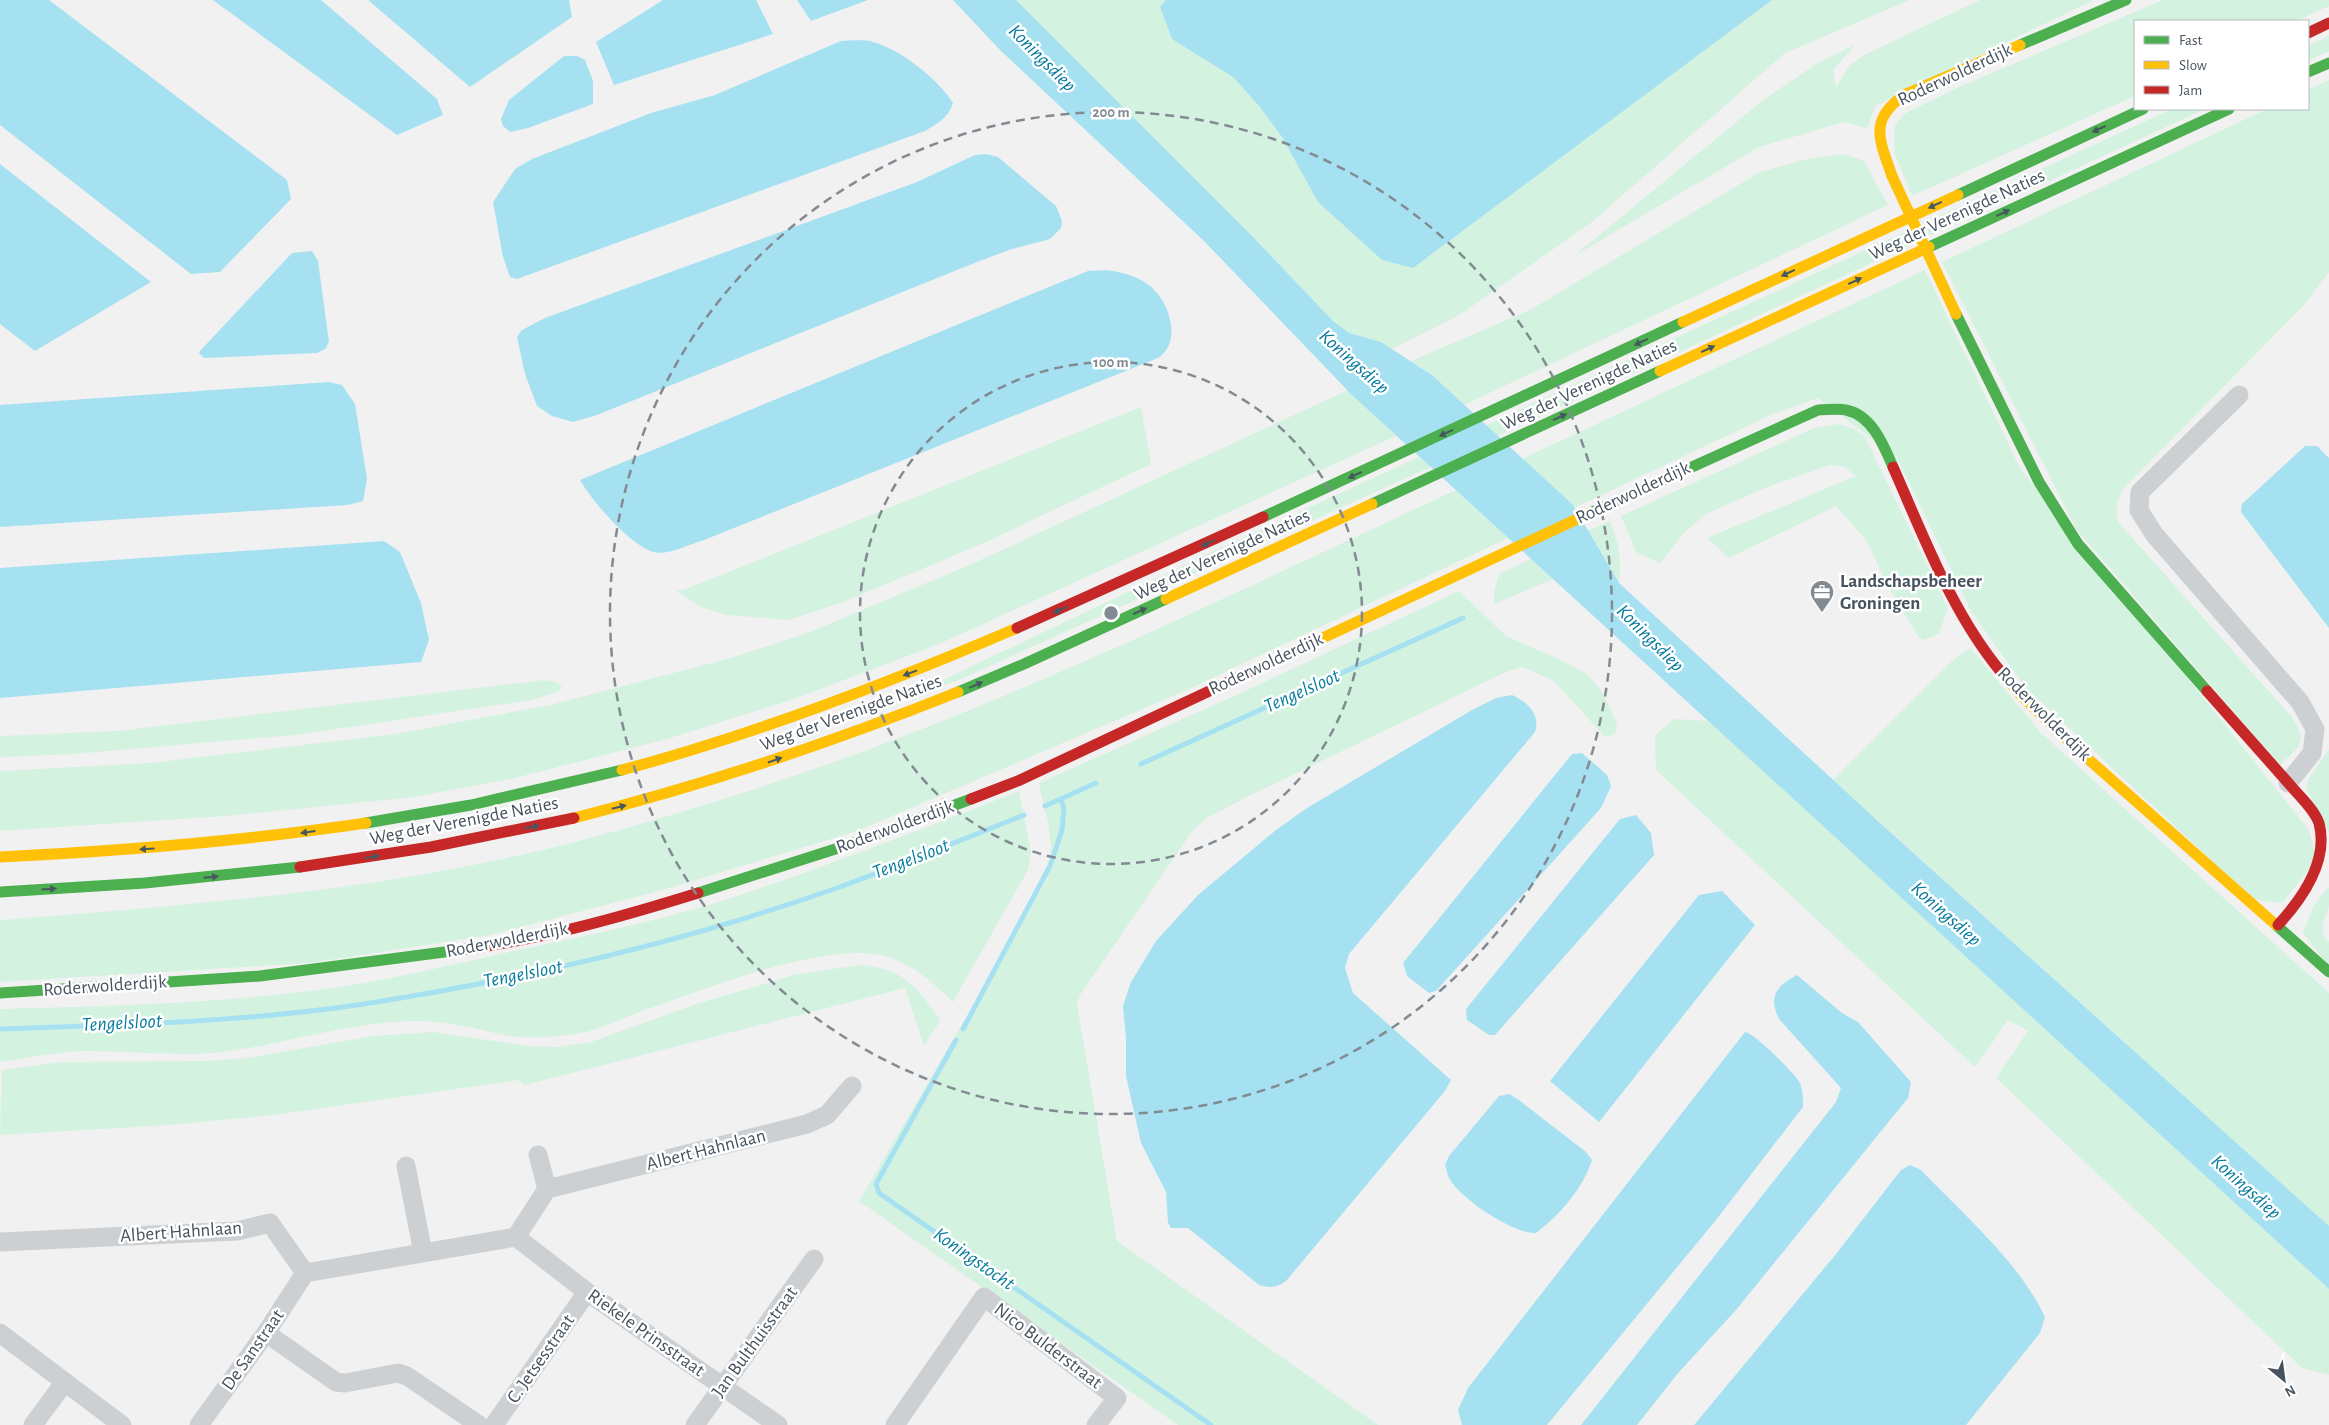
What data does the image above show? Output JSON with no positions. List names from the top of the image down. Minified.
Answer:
{"streets":{"main road":["Roderwolderdijk","Weg der Verenigde Naties"],"street":["Albert Hahnlaan","Riekele Prinsstraat","Jan Bulthuisstraat","Nico Bulderstraat","De Sanstraat","C. Jetsesstraat"]},"crossings":[["Albert Hahnlaan","De Sanstraat"],["Riekele Prinsstraat","Jan Bulthuisstraat"],["Riekele Prinsstraat","C. Jetsesstraat"]],"water":["Koningsdiep","Tengelsloot","Koningstocht"],"places":{"office":["Landschapsbeheer Groningen"]},"legend":["Fast","Slow","Jam"],"north":"bottom right","rings":["200 m","100 m"]}
